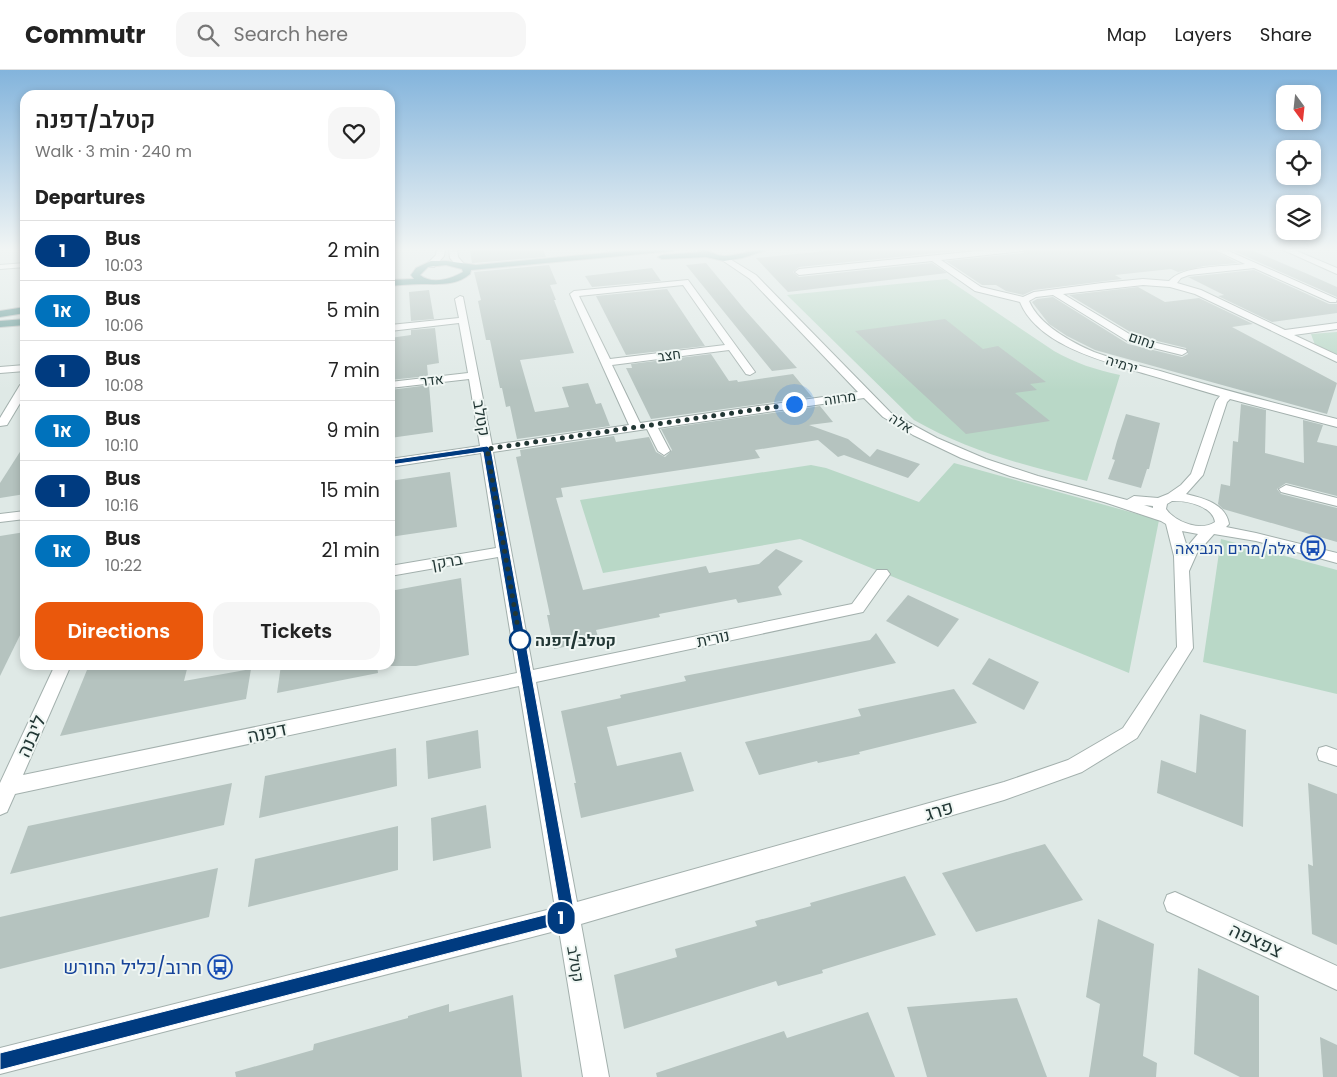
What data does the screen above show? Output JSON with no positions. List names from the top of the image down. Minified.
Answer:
{"streets":{"street":["נחום","חצב","ירמיה","אדר","מרווה","קטלב","אלה","ברקן","נורית","דפנה","ליבנה","פרג","צפצפה"]},"crossings":[["אדר","קטלב"],["מרווה","קטלב"],["מרווה","אלה"],["קטלב","ברקן"],["קטלב","נורית"],["קטלב","דפנה"],["קטלב","פרג"],["אלה","פרג"],["נורית","דפנה"],["דפנה","ליבנה"]],"places":{"bus stop":["אלה/מרים הנביאה","חרוב/כליל החורש"],"other":["קטלב/דפנה"]},"lines":["bus line 1"],"north":"bottom","page":{"header":"Commutr","search":"Search here","nav":["Map","Layers","Share"],"on_map":"1","heading":[["קטלב/דפנה","Walk · 3 min · 240 m"],"Departures"],"list":[{"mark":"1","name":"Bus","note":"10:03","value":"2 min"},{"mark":"1א","name":"Bus","note":"10:06","value":"5 min"},{"mark":"1","name":"Bus","note":"10:08","value":"7 min"},{"mark":"1א","name":"Bus","note":"10:10","value":"9 min"},{"mark":"1","name":"Bus","note":"10:16","value":"15 min"},{"mark":"1א","name":"Bus","note":"10:22","value":"21 min"}],"buttons":["Directions","Tickets"]}}
